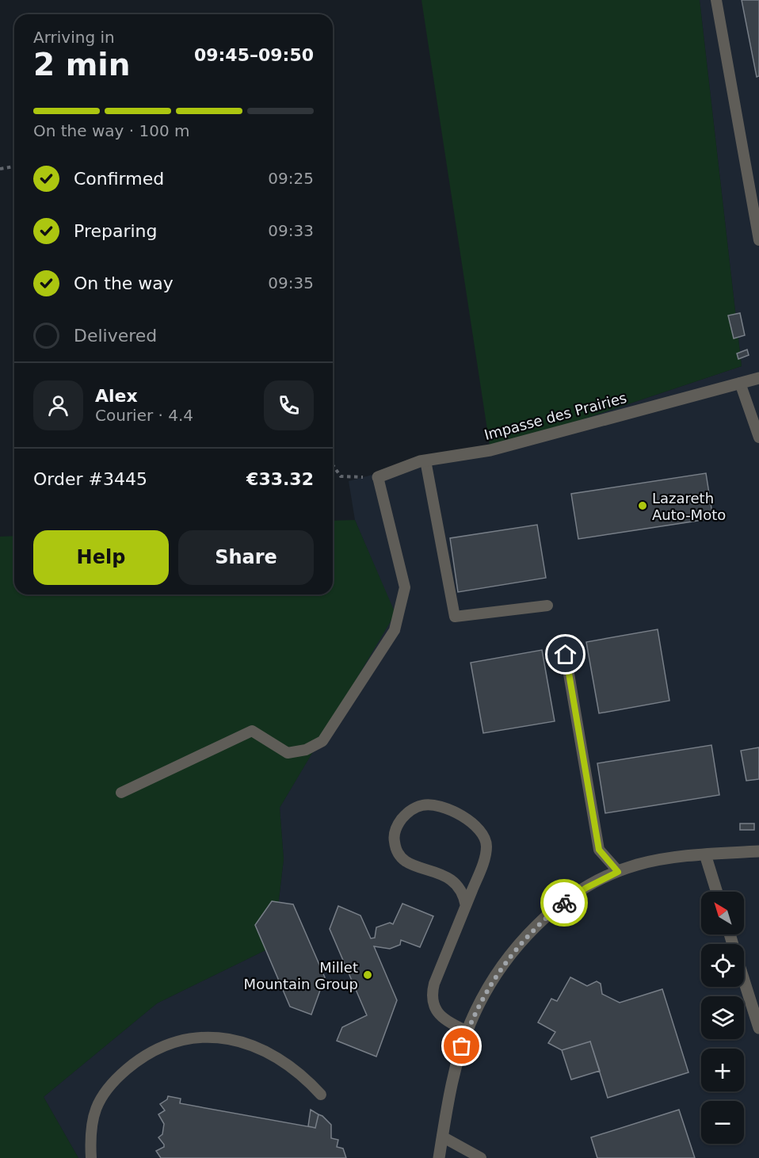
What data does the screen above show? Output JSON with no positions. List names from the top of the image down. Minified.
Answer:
{"streets":{"street":["Impasse des Prairies"]},"places":["Lazareth Auto-Moto","Millet Mountain Group"],"north":"top left","page":{"heading":["2 min","Arriving in","09:45–09:50"],"panel":["Alex","Courier · 4.4","Order #3445","€33.32"],"bar":"On the way · 100 m","list":[["Confirmed","09:25"],["Preparing","09:33"],["On the way","09:35"],"Delivered"],"buttons":["Help","Share"],"map_buttons":["+","−"]}}
